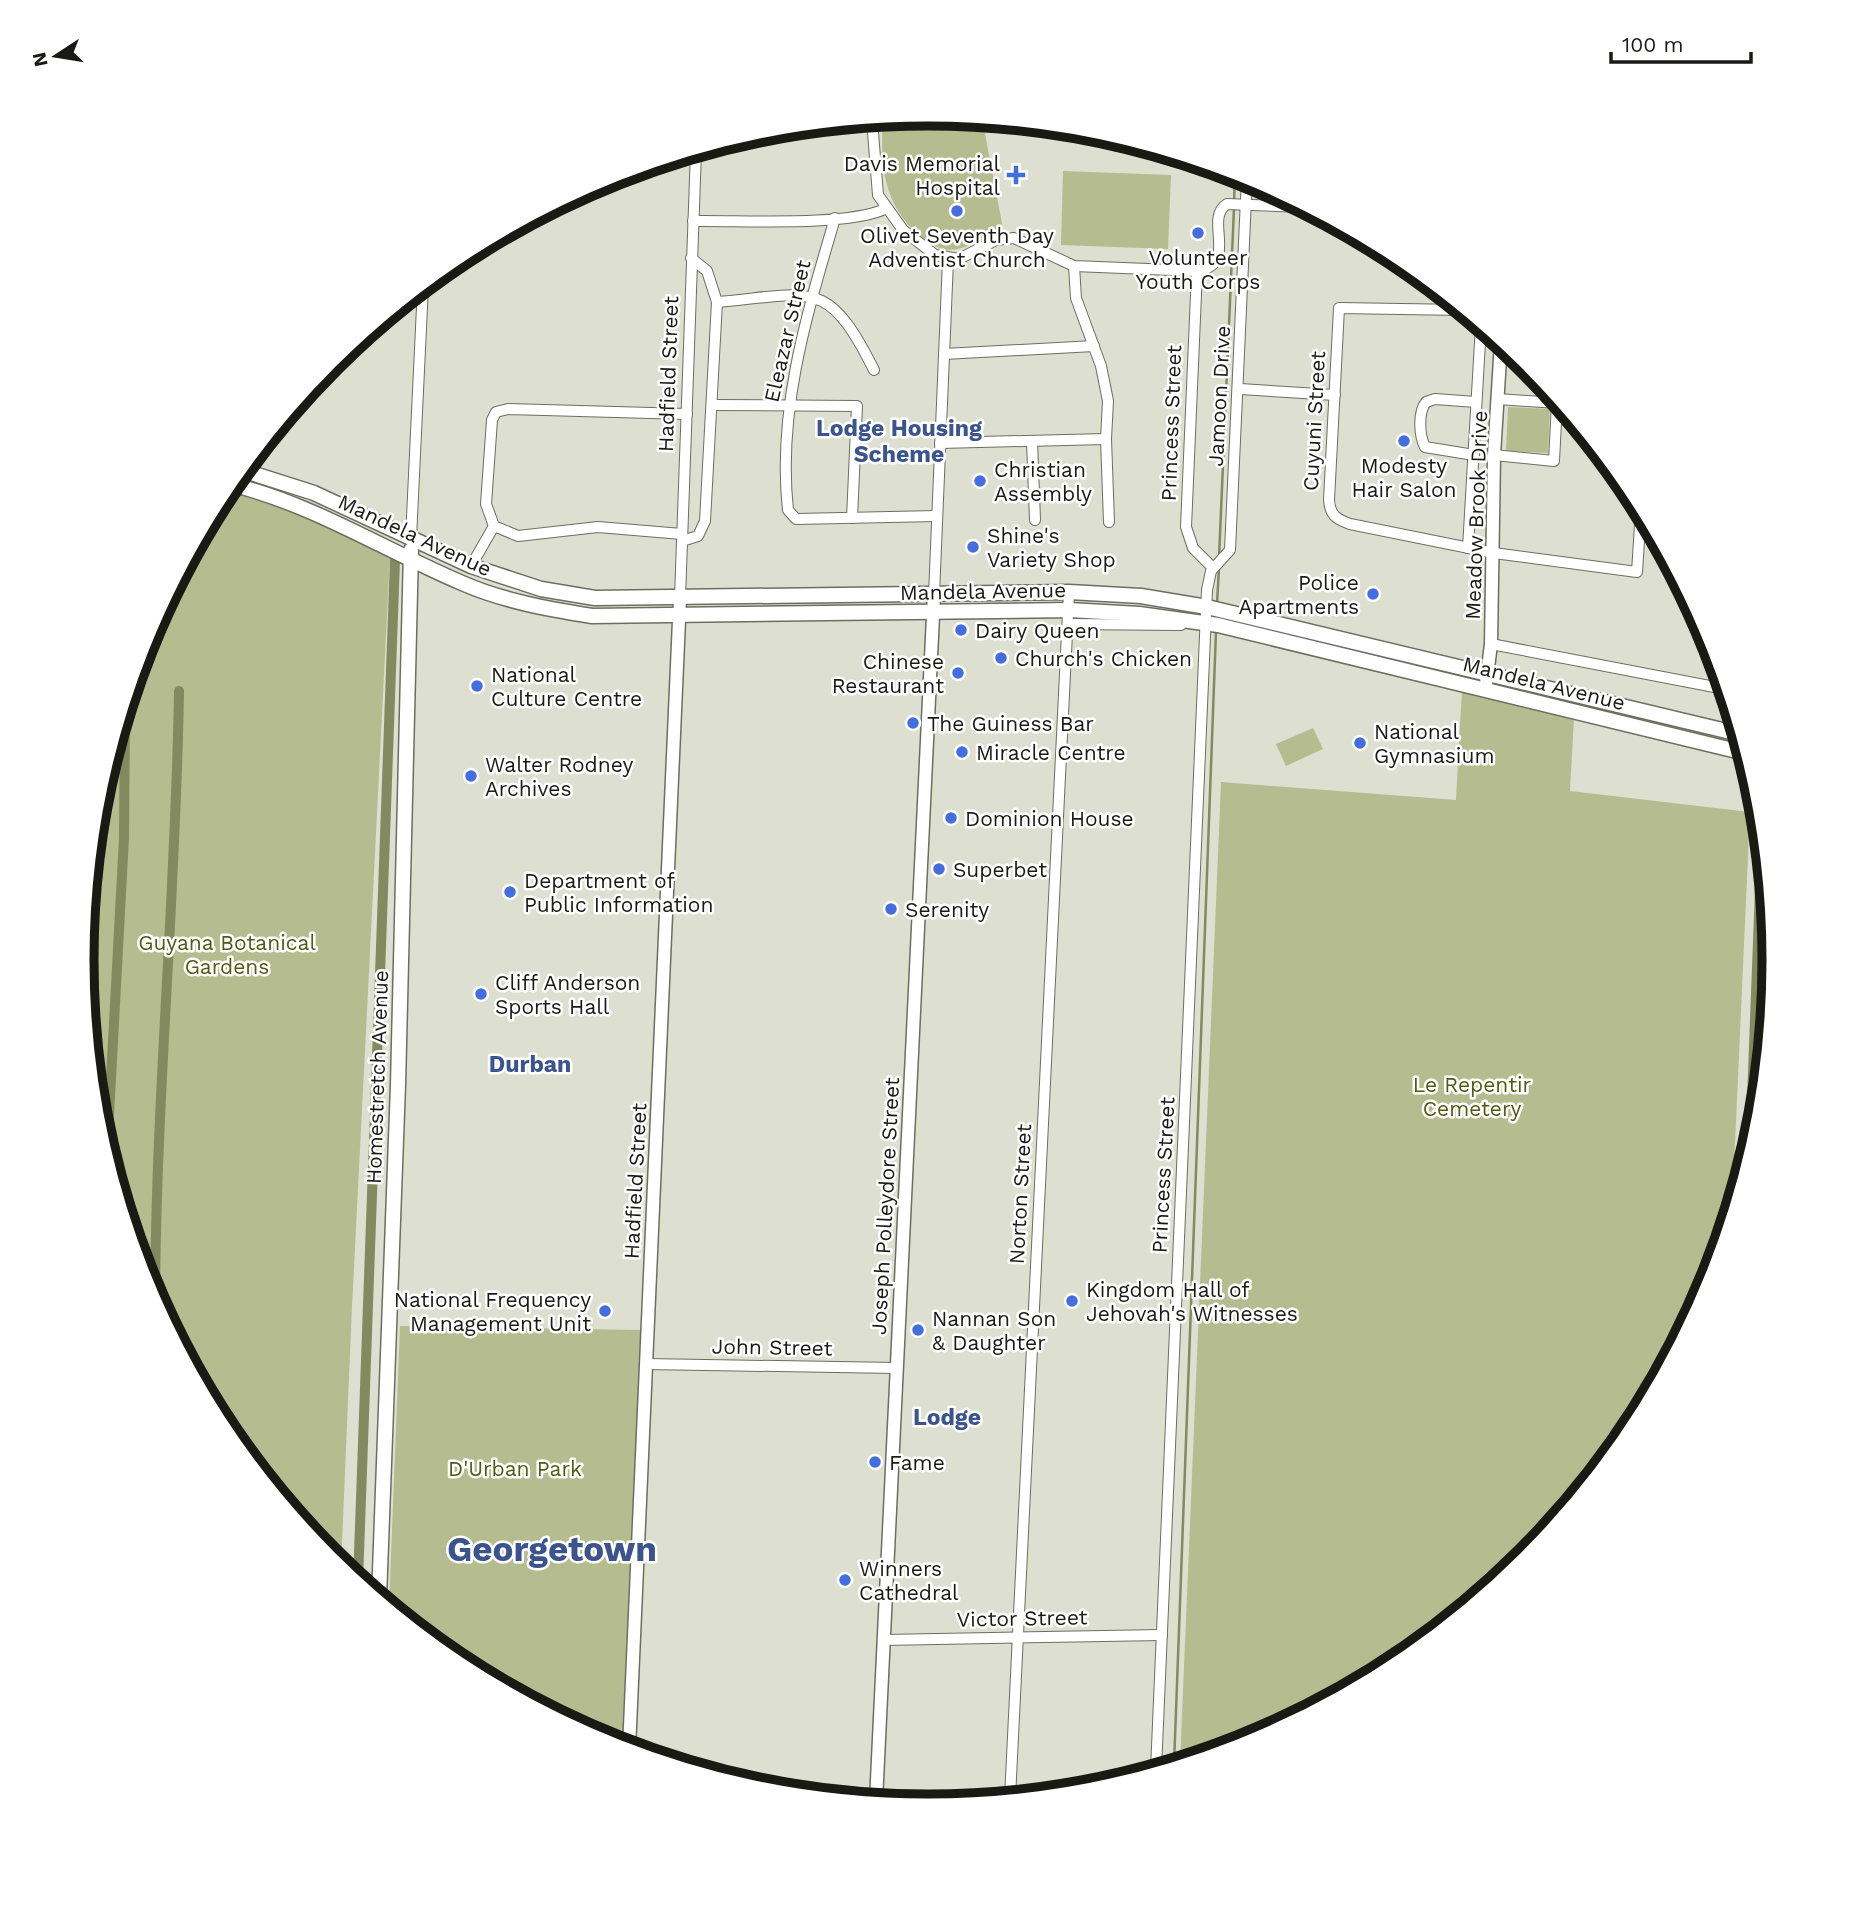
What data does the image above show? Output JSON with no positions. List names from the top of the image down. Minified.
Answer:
{"streets":{"main road":["Mandela Avenue","Homestretch Avenue"],"street":["Eleazar Street","Hadfield Street","Jamoon Drive","Cuyuni Street","Princess Street","Meadow Brook Drive","Norton Street","Joseph Polleydore Street","John Street","Victor Street"]},"crossings":[["Hadfield Street","Mandela Avenue"],["Hadfield Street","John Street"],["Jamoon Drive","Princess Street"],["Princess Street","Mandela Avenue"],["Princess Street","Victor Street"],["Meadow Brook Drive","Mandela Avenue"],["Mandela Avenue","Homestretch Avenue"],["Mandela Avenue","Norton Street"],["Mandela Avenue","Joseph Polleydore Street"],["Norton Street","Victor Street"],["Joseph Polleydore Street","John Street"],["Joseph Polleydore Street","Victor Street"]],"districts":["Lodge Housing Scheme","Durban","Lodge","Georgetown"],"parks":["Guyana Botanical Gardens","Le Repentir Cemetery","D'Urban Park"],"places":{"health":["Davis Memorial Hospital"],"other":["Olivet Seventh Day Adventist Church","Volunteer Youth Corps","Modesty Hair Salon","Christian Assembly","Shine's Variety Shop","Police Apartments","Dairy Queen","Church's Chicken","Chinese Restaurant","National Culture Centre","The Guiness Bar","National Gymnasium","Miracle Centre","Walter Rodney Archives","Dominion House","Superbet","Department of Public Information","Serenity","Cliff Anderson Sports Hall","Kingdom Hall of Jehovah's Witnesses","National Frequency Management Unit","Nannan Son & Daughter","Fame","Winners Cathedral"]},"scale_bar":"100 m","north":"left"}
